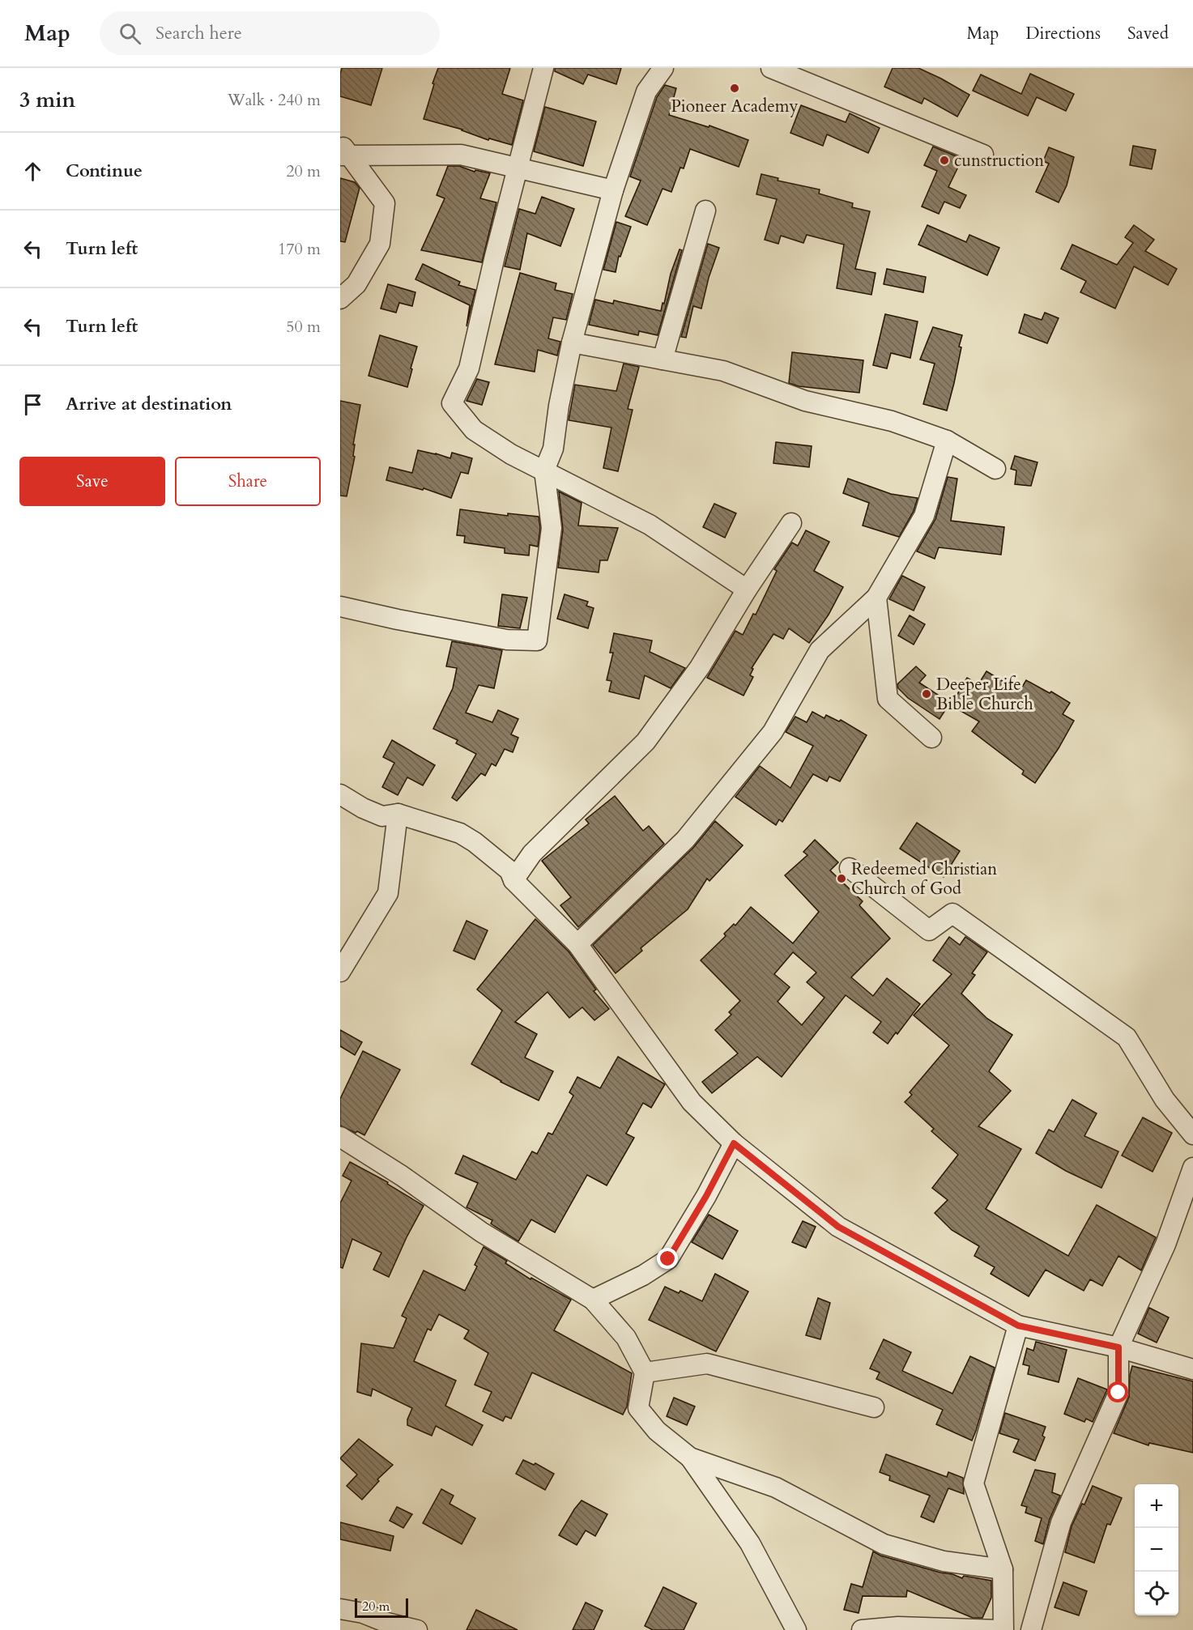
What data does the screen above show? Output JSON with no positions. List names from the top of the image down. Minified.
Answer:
{"places":["Pioneer Academy","cunstruction","Deeper Life Bible Church","Redeemed Christian Church of God"],"scale_bar":"20 m","page":{"header":"Map","search":"Search here","nav":["Map","Directions","Saved"],"heading":["3 min","Walk · 240 m"],"list":[["Continue","20 m"],["Turn left","170 m"],["Turn left","50 m"],"Arrive at destination"],"buttons":["Save","Share"],"map_buttons":["+","−"],"scale":"20 m"}}
